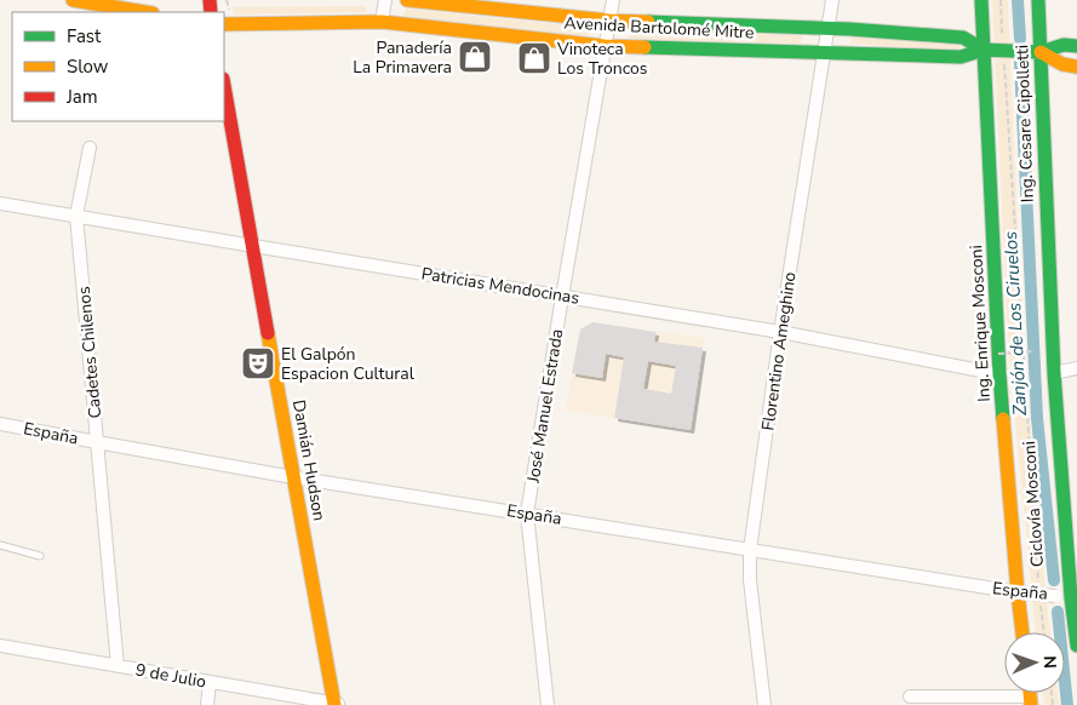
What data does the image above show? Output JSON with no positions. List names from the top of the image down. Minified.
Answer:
{"streets":{"street":["Avenida Bartolomé Mitre","Ing. Cesare Cipolletti","Patricias Mendocinas","Ing. Enrique Mosconi","Florentino Ameghino","Cadetes Chilenos","José Manuel Estrada","España","Damián Hudson","9 de Julio"],"path":["Ciclovía Mosconi"]},"crossings":[["Avenida Bartolomé Mitre","Ing. Cesare Cipolletti"],["Avenida Bartolomé Mitre","Ing. Enrique Mosconi"],["Avenida Bartolomé Mitre","Florentino Ameghino"],["Avenida Bartolomé Mitre","José Manuel Estrada"],["Avenida Bartolomé Mitre","Ciclovía Mosconi"],["Ing. Cesare Cipolletti","España"],["Patricias Mendocinas","Ing. Enrique Mosconi"],["Patricias Mendocinas","Florentino Ameghino"],["Patricias Mendocinas","Cadetes Chilenos"],["Patricias Mendocinas","José Manuel Estrada"],["Patricias Mendocinas","Damián Hudson"],["Ing. Enrique Mosconi","España"],["Florentino Ameghino","España"],["Cadetes Chilenos","España"],["Cadetes Chilenos","9 de Julio"],["José Manuel Estrada","España"],["España","Damián Hudson"],["Damián Hudson","9 de Julio"]],"water":["Zanjón de Los Ciruelos"],"places":{"shop":["Panadería La Primavera","Vinoteca Los Troncos"],"theatre":["El Galpón Espacion Cultural"]},"legend":["Fast","Slow","Jam"],"north":"right"}
